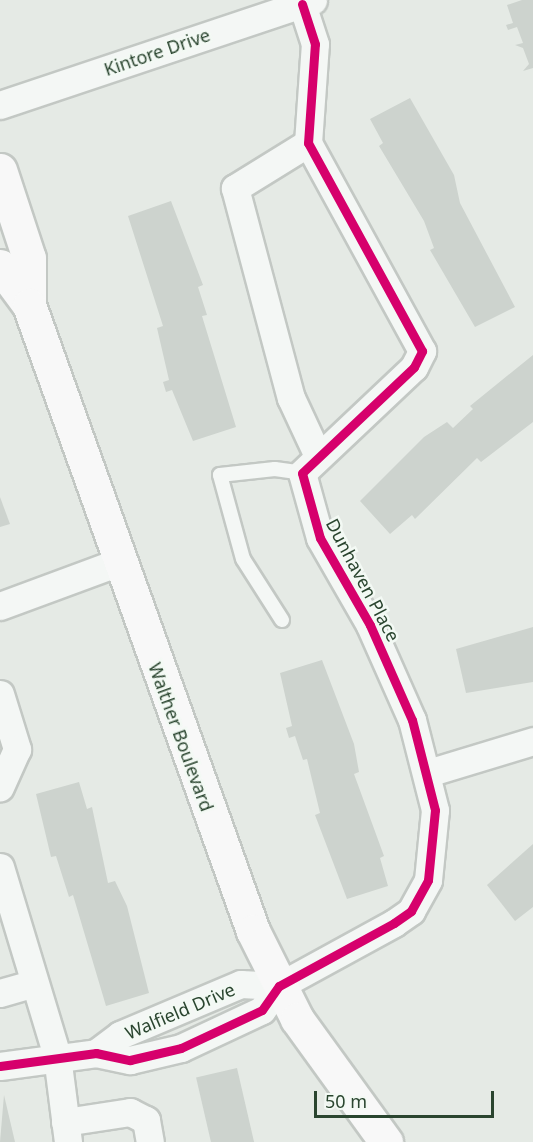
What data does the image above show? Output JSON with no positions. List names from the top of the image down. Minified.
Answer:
{"streets":{"main road":["Walther Boulevard"],"street":["Kintore Drive","Dunhaven Place","Walfield Drive"]},"crossings":[["Dunhaven Place","Walther Boulevard"],["Dunhaven Place","Walfield Drive"],["Walther Boulevard","Walfield Drive"]],"scale_bar":"50 m"}
